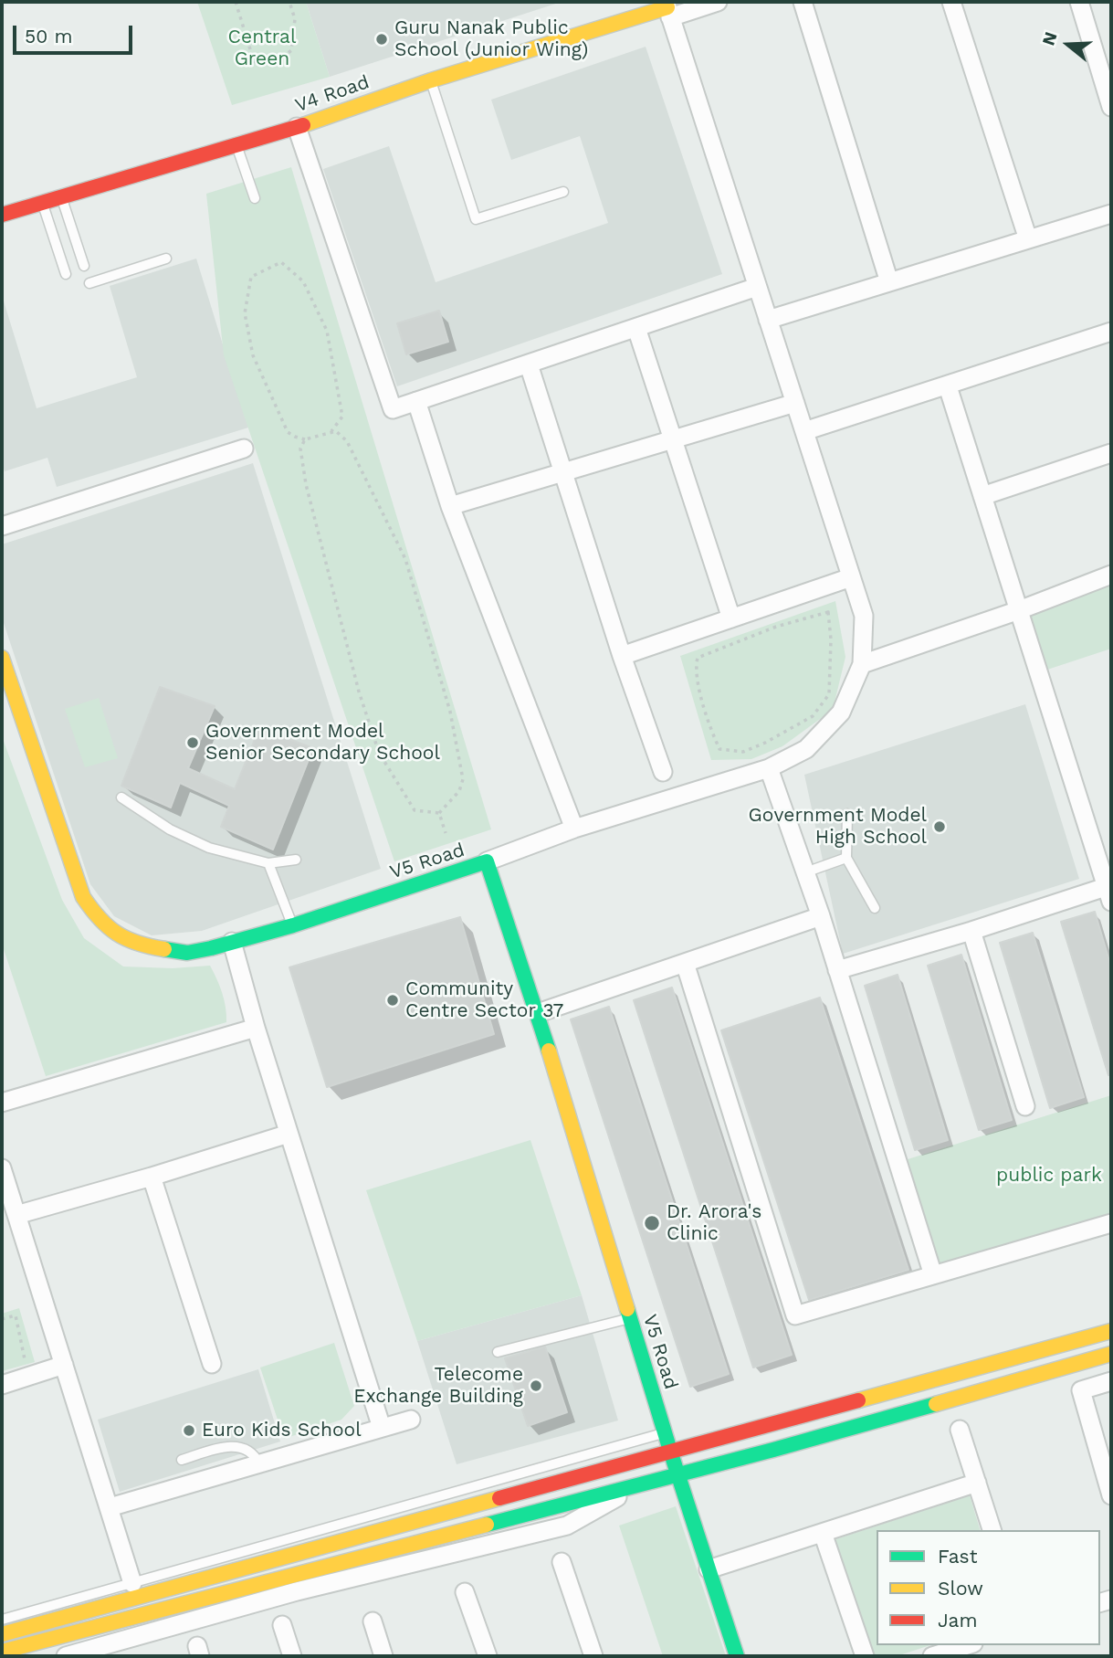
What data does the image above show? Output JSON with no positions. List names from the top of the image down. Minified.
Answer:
{"streets":{"main road":["V4 Road","V5 Road"]},"parks":["Central Green","public park"],"places":["Guru Nanak Public School (Junior Wing)","Government Model Senior Secondary School","Government Model High School","Community Centre Sector 37","Dr. Arora's Clinic","Telecome Exchange Building","Euro Kids School"],"legend":["Fast","Slow","Jam"],"scale_bar":"50 m","north":"left"}
